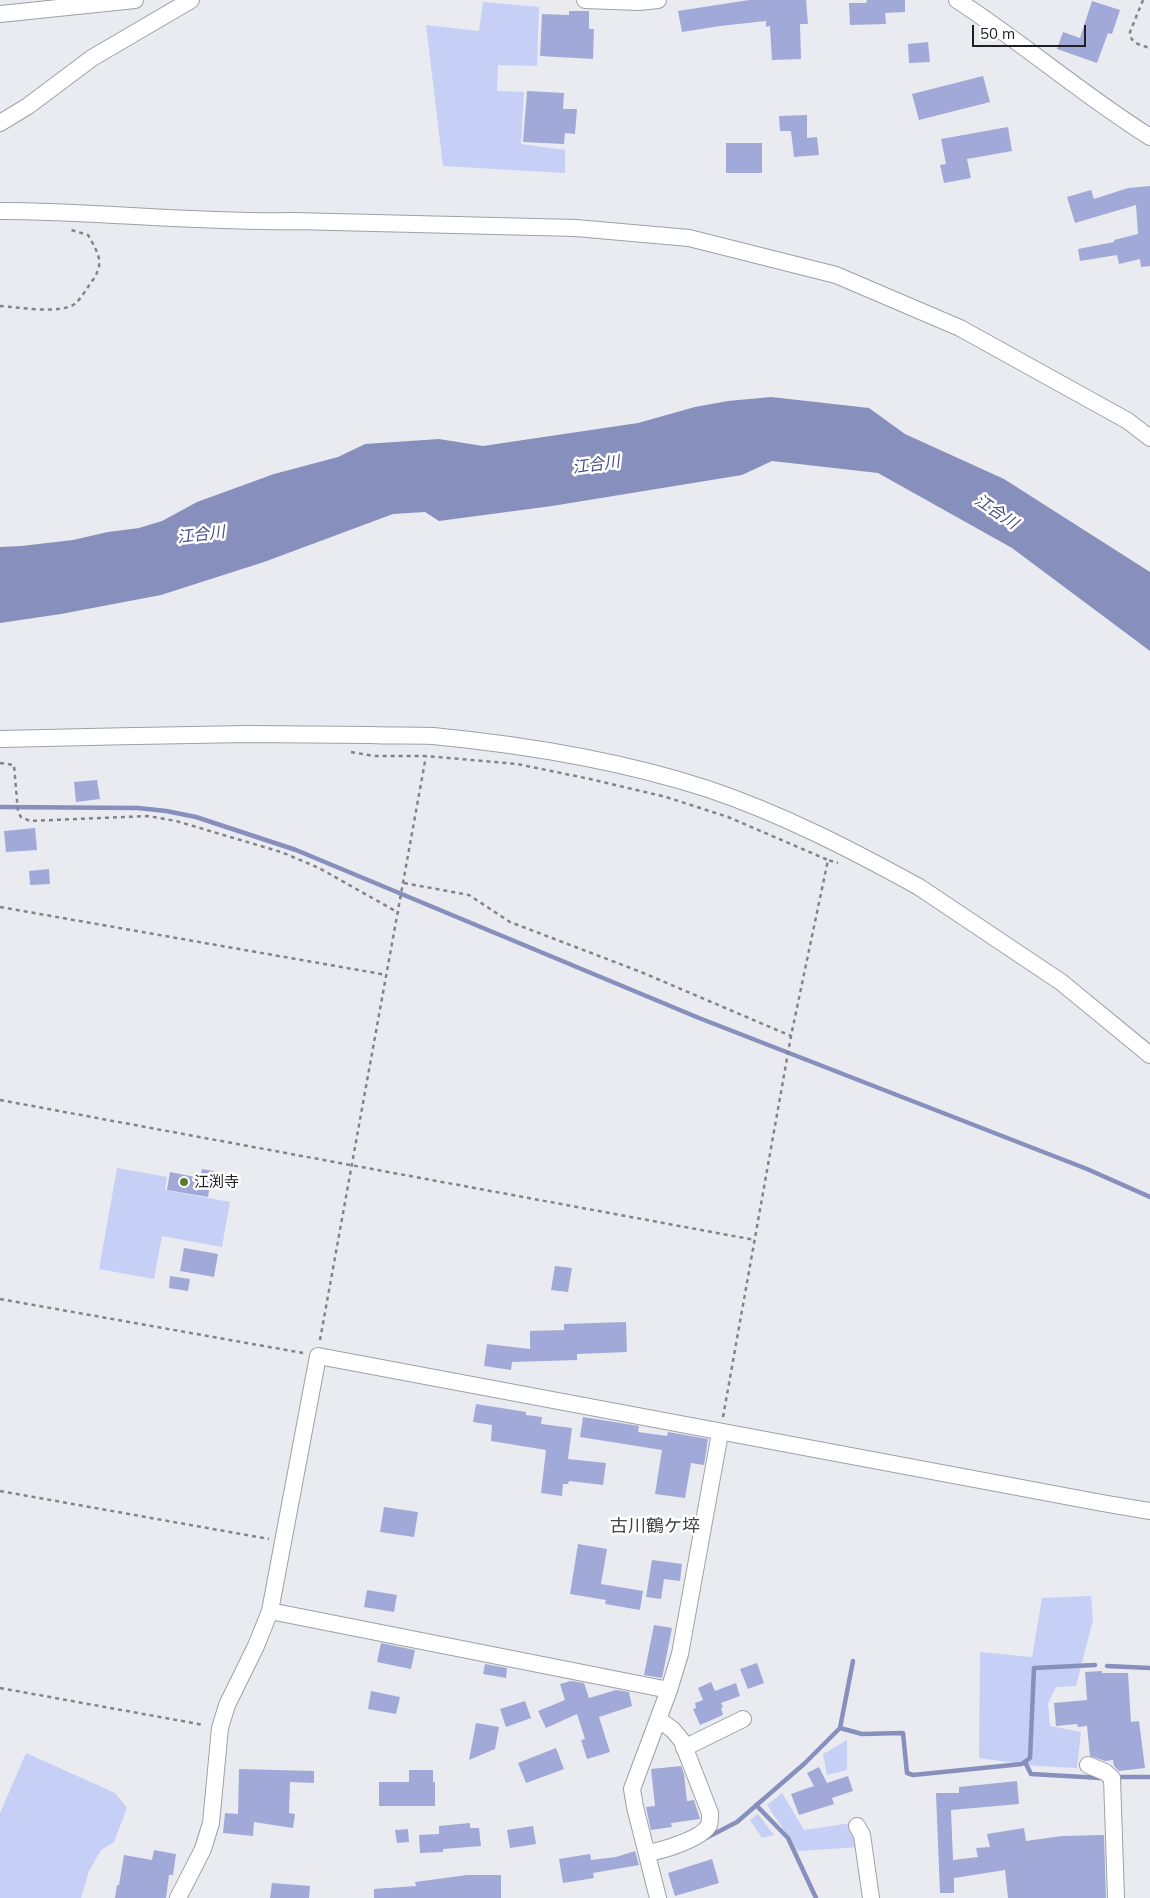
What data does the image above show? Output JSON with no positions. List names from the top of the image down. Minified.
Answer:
{"districts":["古川鶴ケ埣"],"water":["江合川"],"places":["江渕寺"],"scale_bar":"50 m"}
